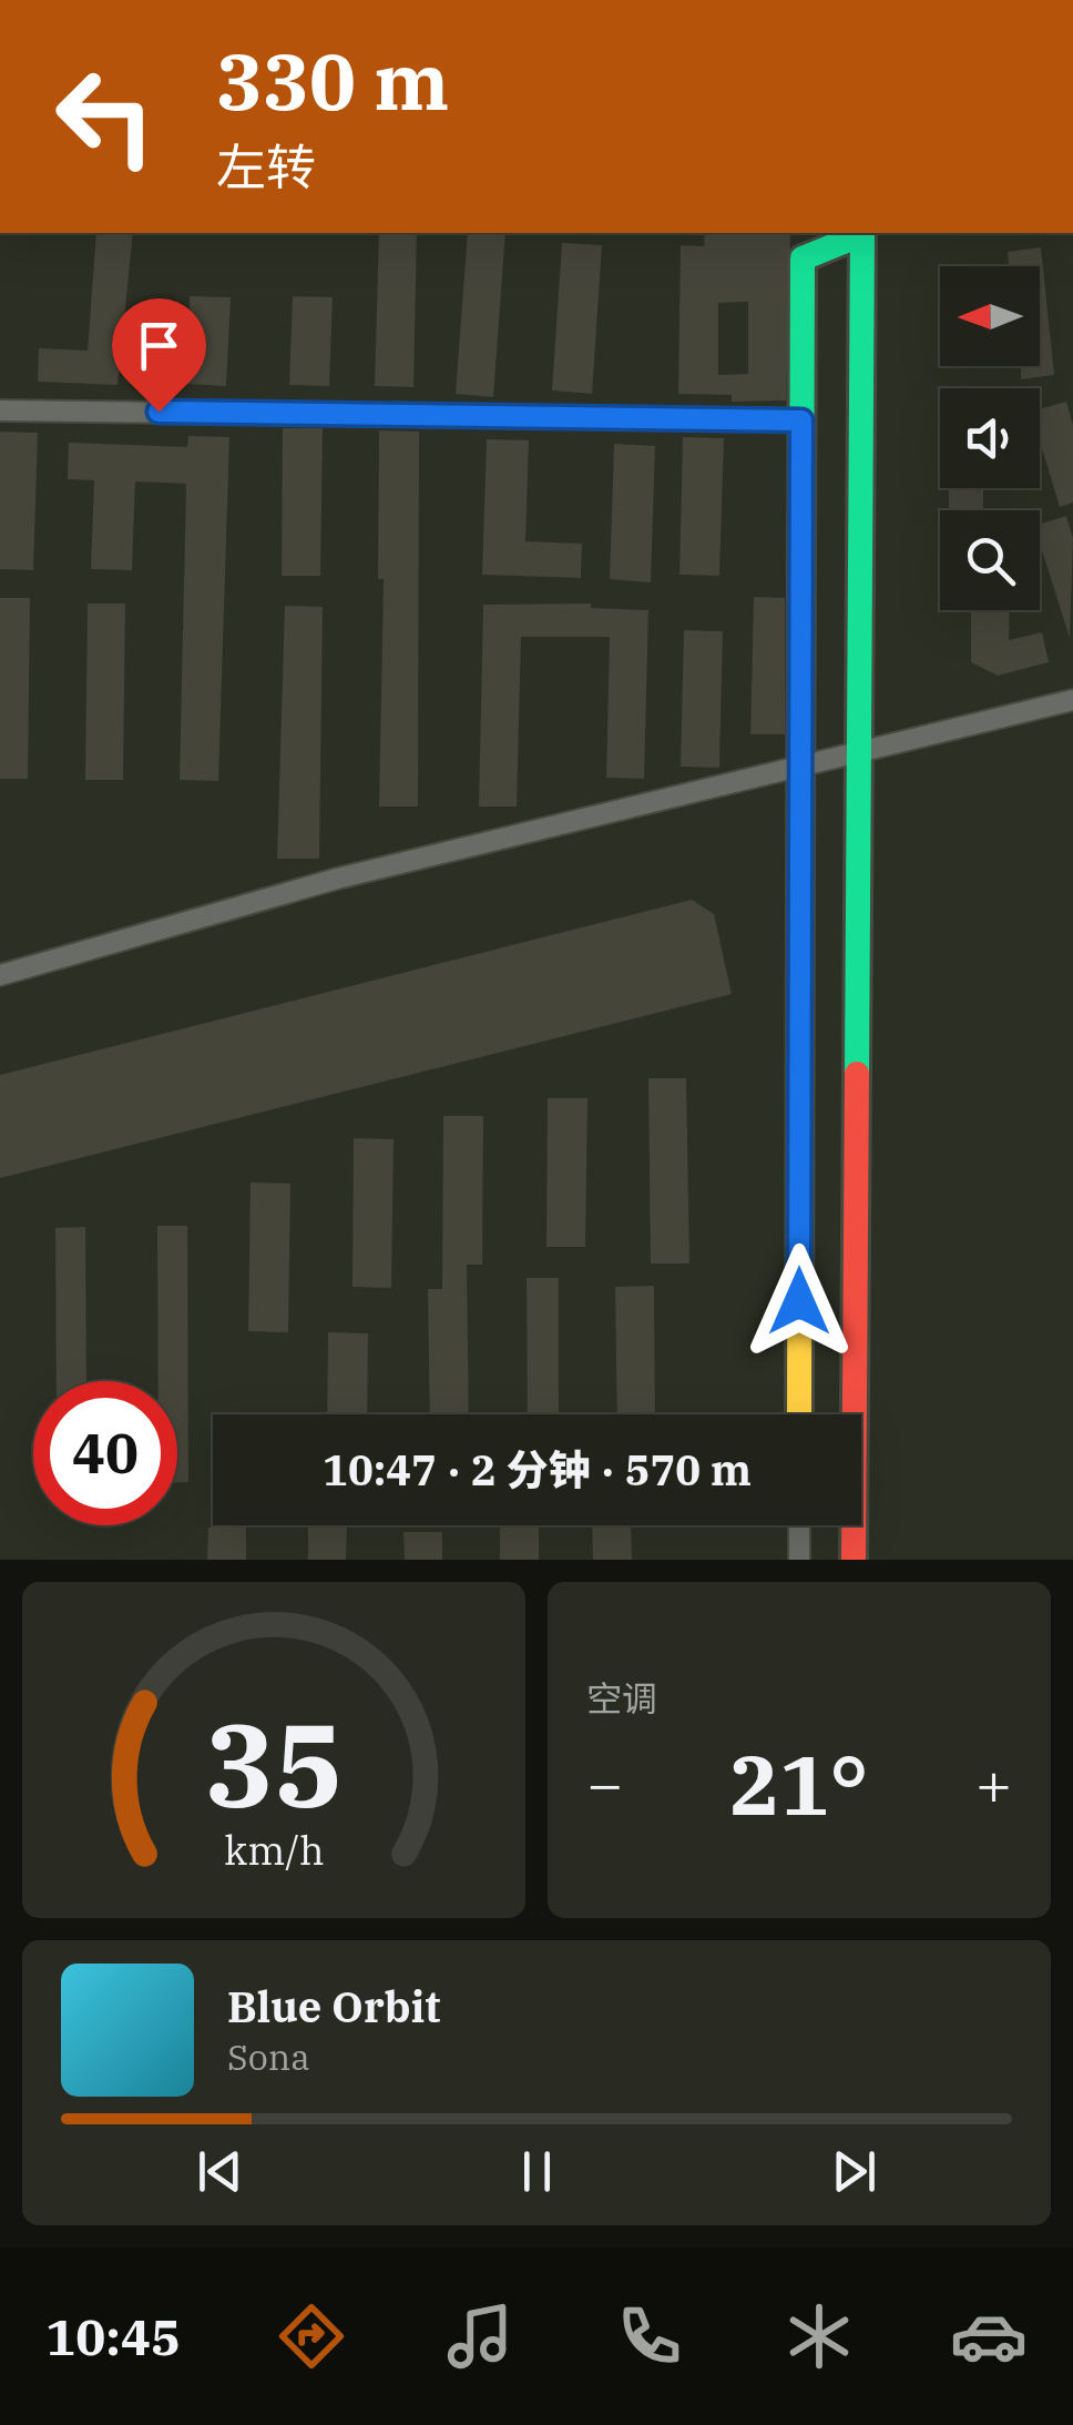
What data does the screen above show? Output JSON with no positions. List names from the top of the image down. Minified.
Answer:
{"north":"left","page":{"turn":["330 m","左转"],"limit":"40","trip":"10:47 · 2 分钟 · 570 m","tile":"空调","heat":["−","21°","+"],"song":["Blue Orbit","Sona"],"tabs":"10:45","gauge":["35","km/h"]}}
